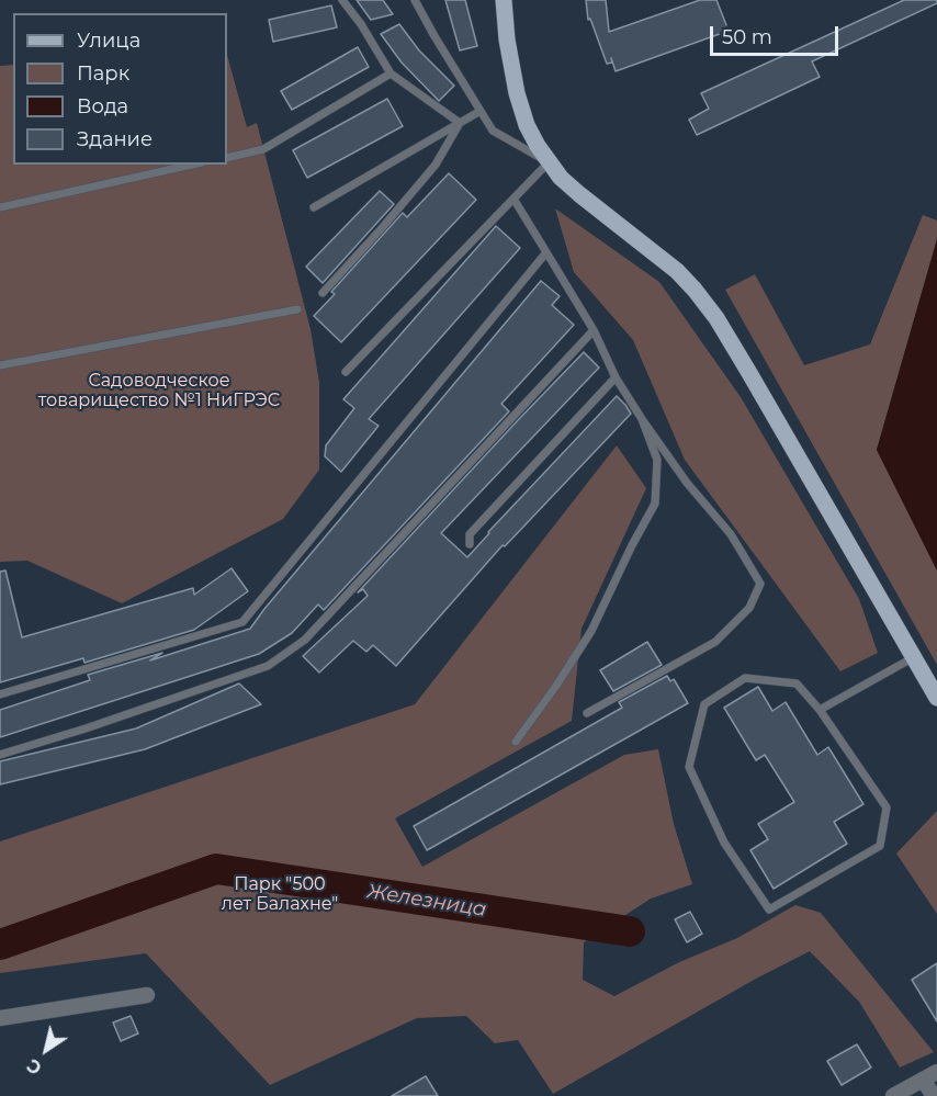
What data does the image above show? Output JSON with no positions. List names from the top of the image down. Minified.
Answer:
{"water":["Железница"],"parks":["Садоводческое товарищество №1 НиГРЭС","Парк \"500 лет Балахне\""],"legend":["Улица","Парк","Вода","Здание"],"scale_bar":"50 m","north":"bottom left"}
